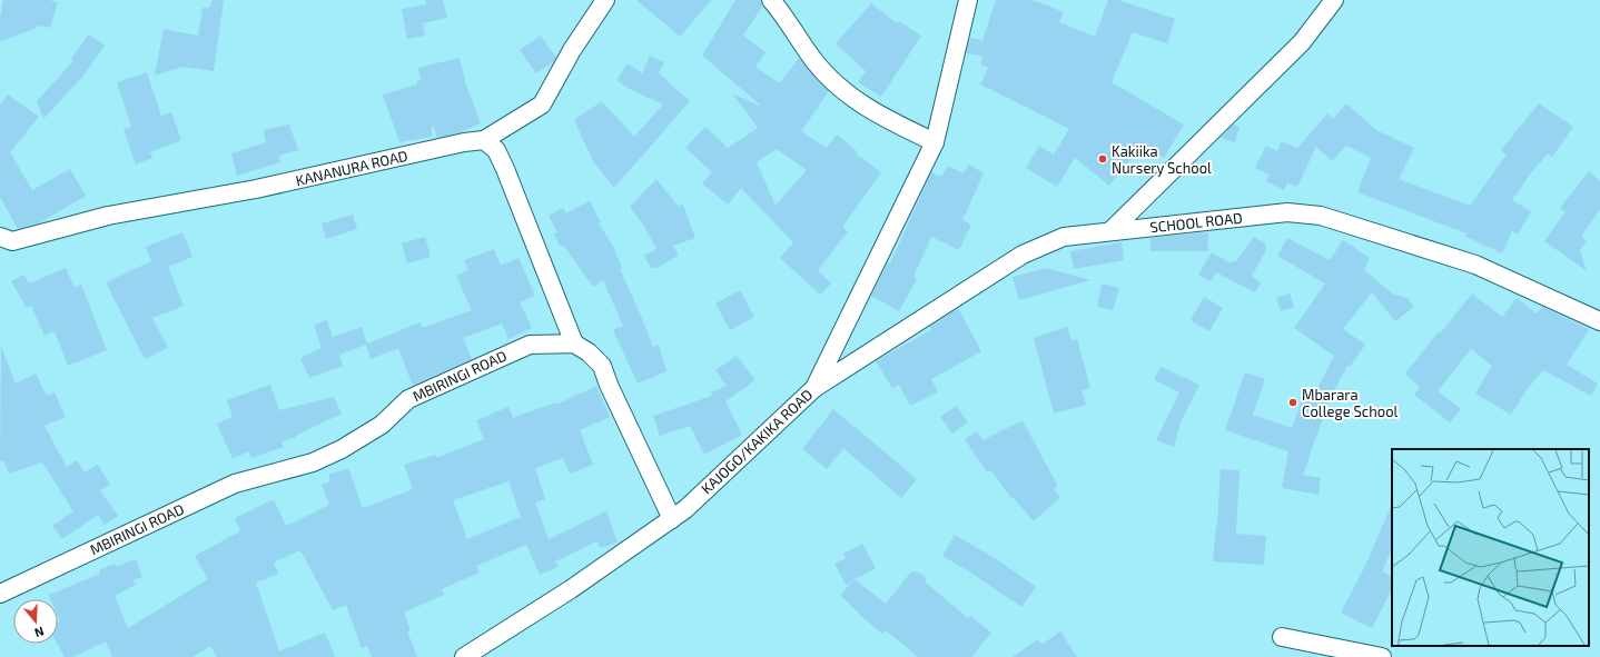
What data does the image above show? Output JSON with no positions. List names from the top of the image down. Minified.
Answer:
{"streets":{"street":["KANANURA ROAD","SCHOOL ROAD","MBIRINGI ROAD","KAJOGO/KAKIKA ROAD"]},"crossings":[["SCHOOL ROAD","KAJOGO/KAKIKA ROAD"]],"places":["Kakiika Nursery School","Mbarara College School"],"north":"bottom"}
